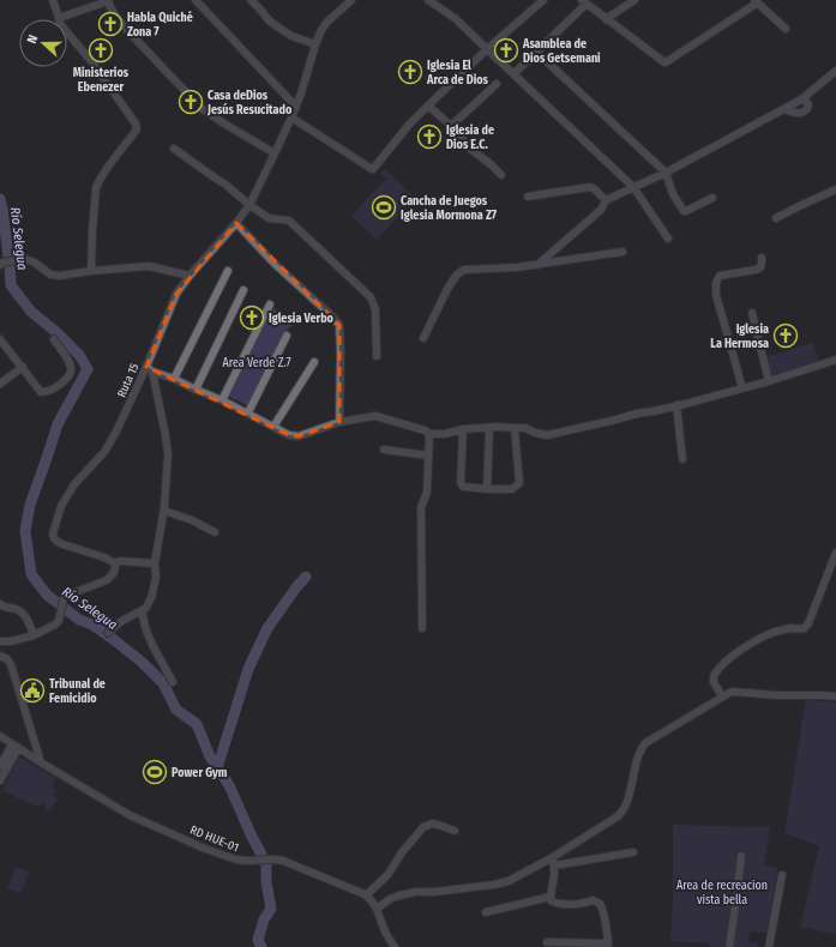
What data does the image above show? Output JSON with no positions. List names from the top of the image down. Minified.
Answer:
{"streets":{"street":["Ruta 15","RD HUE-01"]},"water":["Río Selegua"],"parks":["Area Verde Z.7","Area de recreacion vista bella"],"places":{"church":["Habla Quiché Zona 7","Ministerios Ebenezer","Asamblea de Dios Getsemani","Iglesia El Arca de Dios","Casa deDios Jesús Resucitado","Iglesia de Dios E.C.","Iglesia Verbo","Iglesia La Hermosa"],"sports":["Cancha de Juegos Iglesia Mormona Z7","Power Gym"],"public building":["Tribunal de Femicidio"]},"north":"left"}
